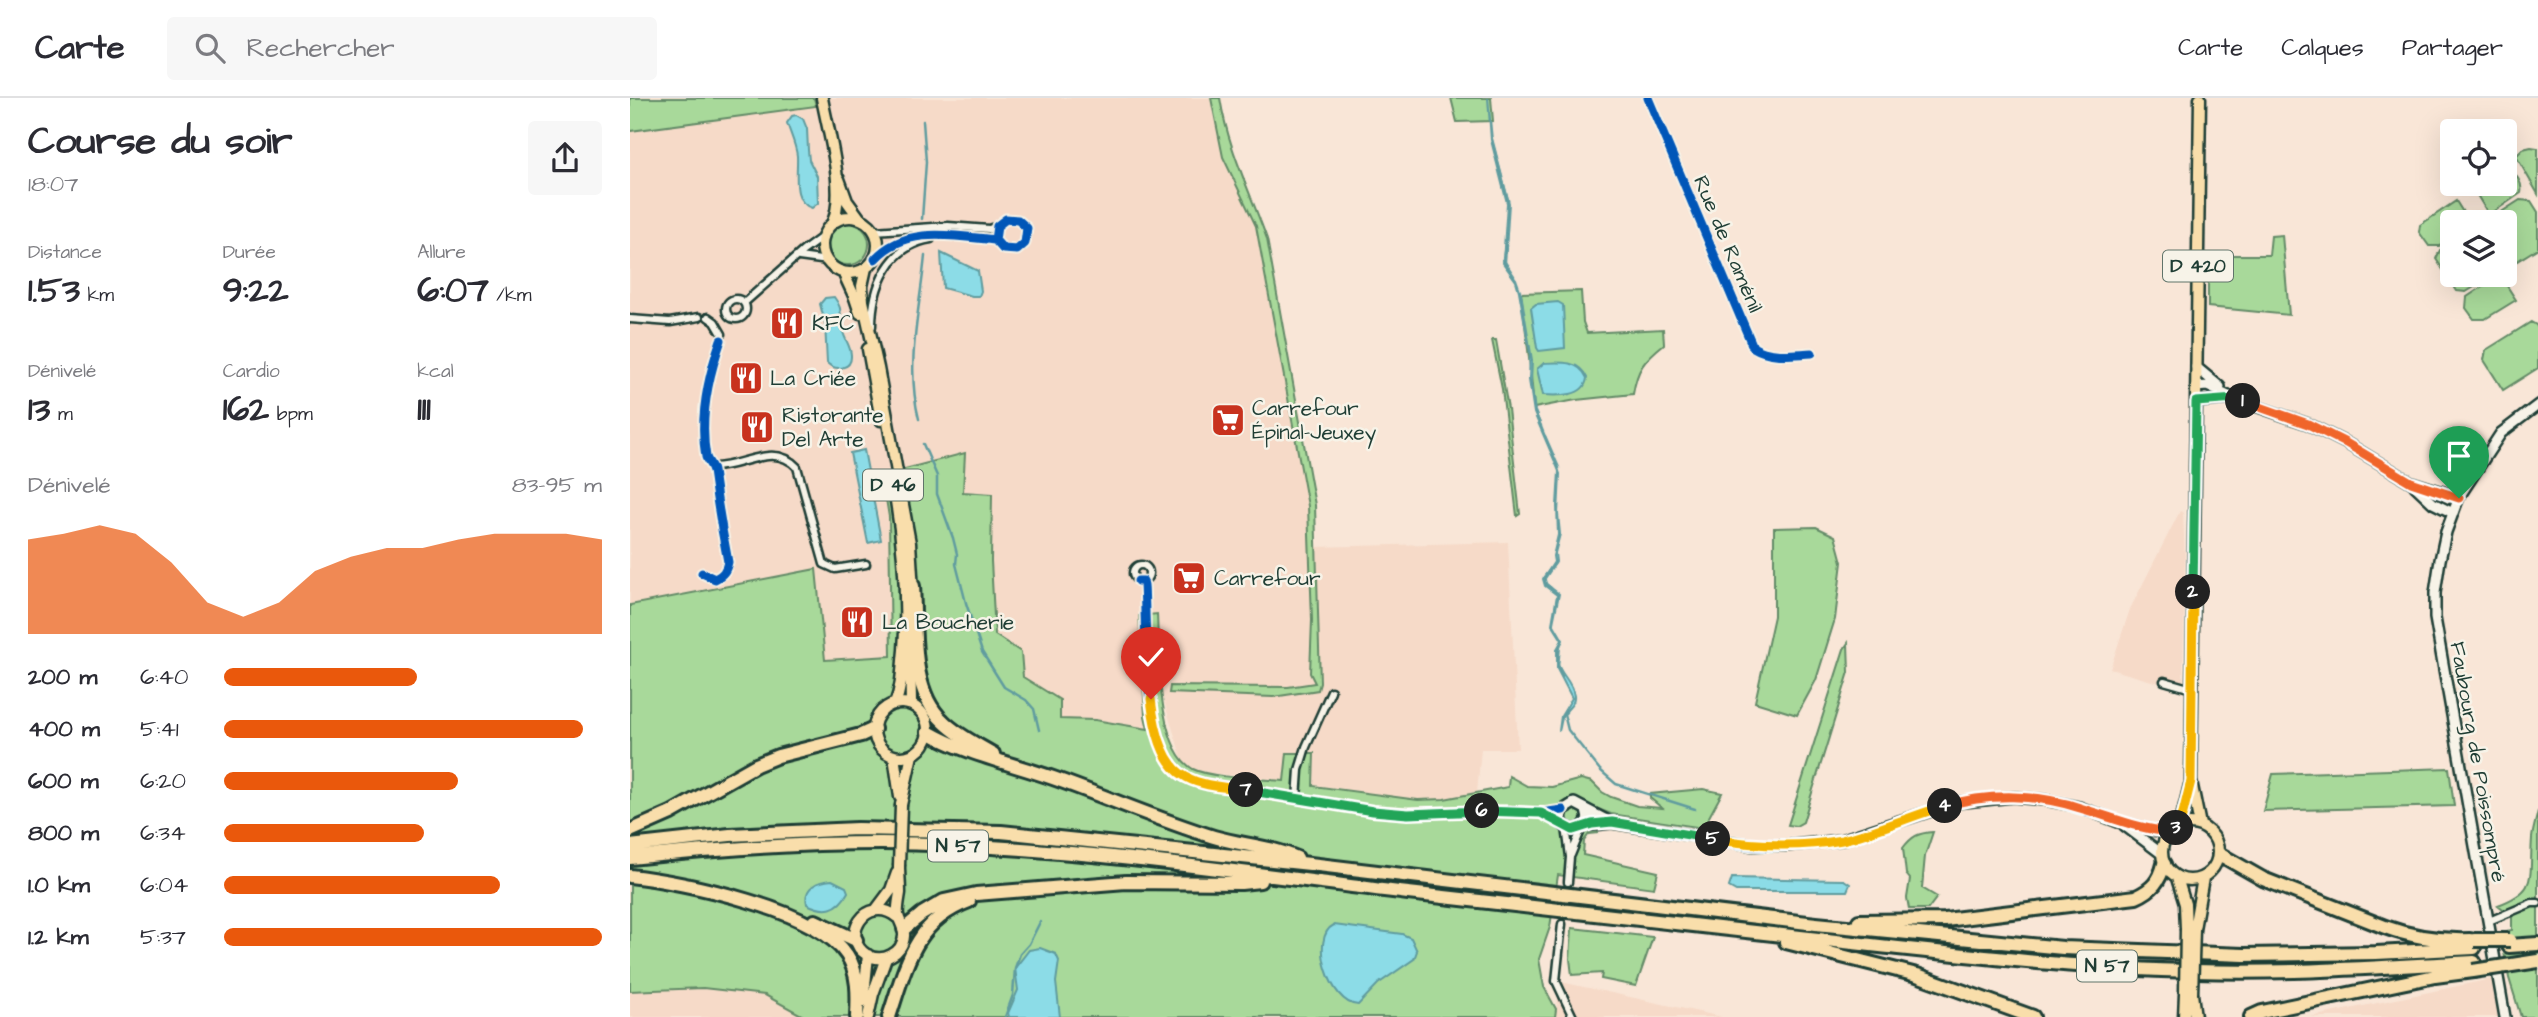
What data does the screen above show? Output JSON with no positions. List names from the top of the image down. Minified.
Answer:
{"streets":{"highway":["N 57"],"main road":["D 420","D 46","Faubourg de Poissompré"],"street":["Rue de Raménil"]},"places":{"restaurant":["KFC","La Criée","Ristorante Del Arte","La Boucherie"],"supermarket":["Carrefour Épinal-Jeuxey","Carrefour"]},"page":{"header":"Carte","search":"Rechercher","nav":["Carte","Calques","Partager"],"heading":["Course du soir","18:07"],"stats":[["Distance","1.53 km"],["Durée","9:22"],["Allure","6:07 /km"],["Dénivelé","13 m"],["Cardio","162 bpm"],["kcal","111"]],"pins":["1","2","7","4","6","3","5"],"chart":["Dénivelé","83–95 m"],"list":[{"name":"200 m","note":"6:40"},{"name":"400 m","note":"5:41"},{"name":"600 m","note":"6:20"},{"name":"800 m","note":"6:34"},{"name":"1.0 km","note":"6:04"},{"name":"1.2 km","note":"5:37"}]}}
